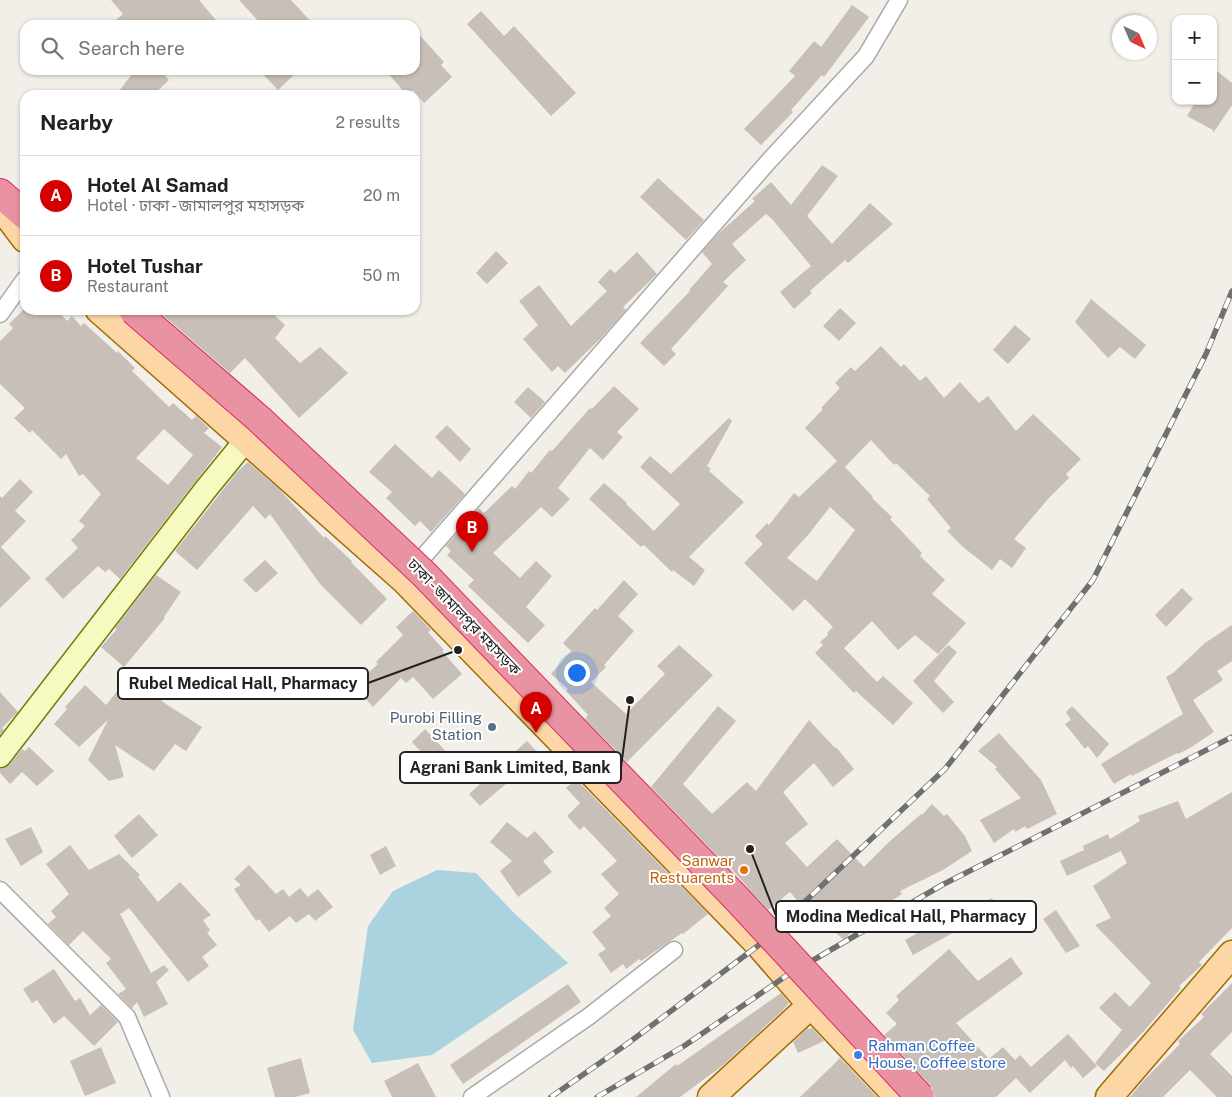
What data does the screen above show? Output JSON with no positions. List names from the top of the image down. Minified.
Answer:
{"streets":{"highway":["ঢাকা - জামালপুর মহাসড়ক"]},"places":["Rubel Medical Hall, Pharmacy","Agrani Bank Limited, Bank","Purobi Filling Station","Modina Medical Hall, Pharmacy","Sanwar Restuarents","Rahman Coffee House, Coffee store"],"north":"bottom right","page":{"map_buttons":["+","−"],"search":"Search here","heading":["Nearby","2 results"],"list":[{"mark":"A","name":"Hotel Al Samad","note":"Hotel · ঢাকা - জামালপুর মহাসড়ক","value":"20 m"},{"mark":"B","name":"Hotel Tushar","note":"Restaurant","value":"50 m"}],"pins":["B","A"]}}
